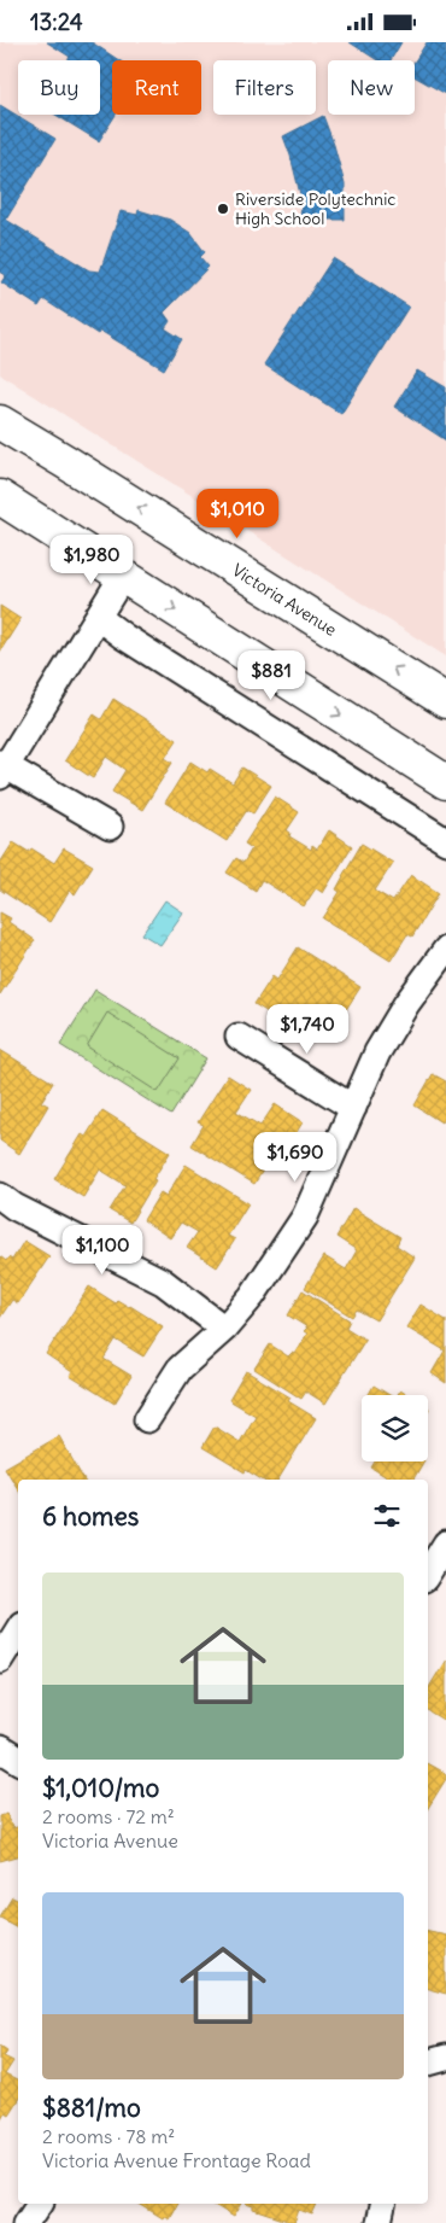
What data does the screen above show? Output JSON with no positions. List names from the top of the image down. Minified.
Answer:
{"streets":{"main road":["Victoria Avenue"]},"places":["Riverside Polytechnic High School"],"page":{"status":"13:24","chip":["Buy","Rent","Filters","New"],"price":["$1,010","$1,980","$881","$1,740","$1,690","$1,100"],"heading":"6 homes","list":[{"name":"$1,010/mo","note":"2 rooms · 72 m² · Victoria Avenue"},{"name":"$881/mo","note":"2 rooms · 78 m² · Victoria Avenue Frontage Road"}]}}
